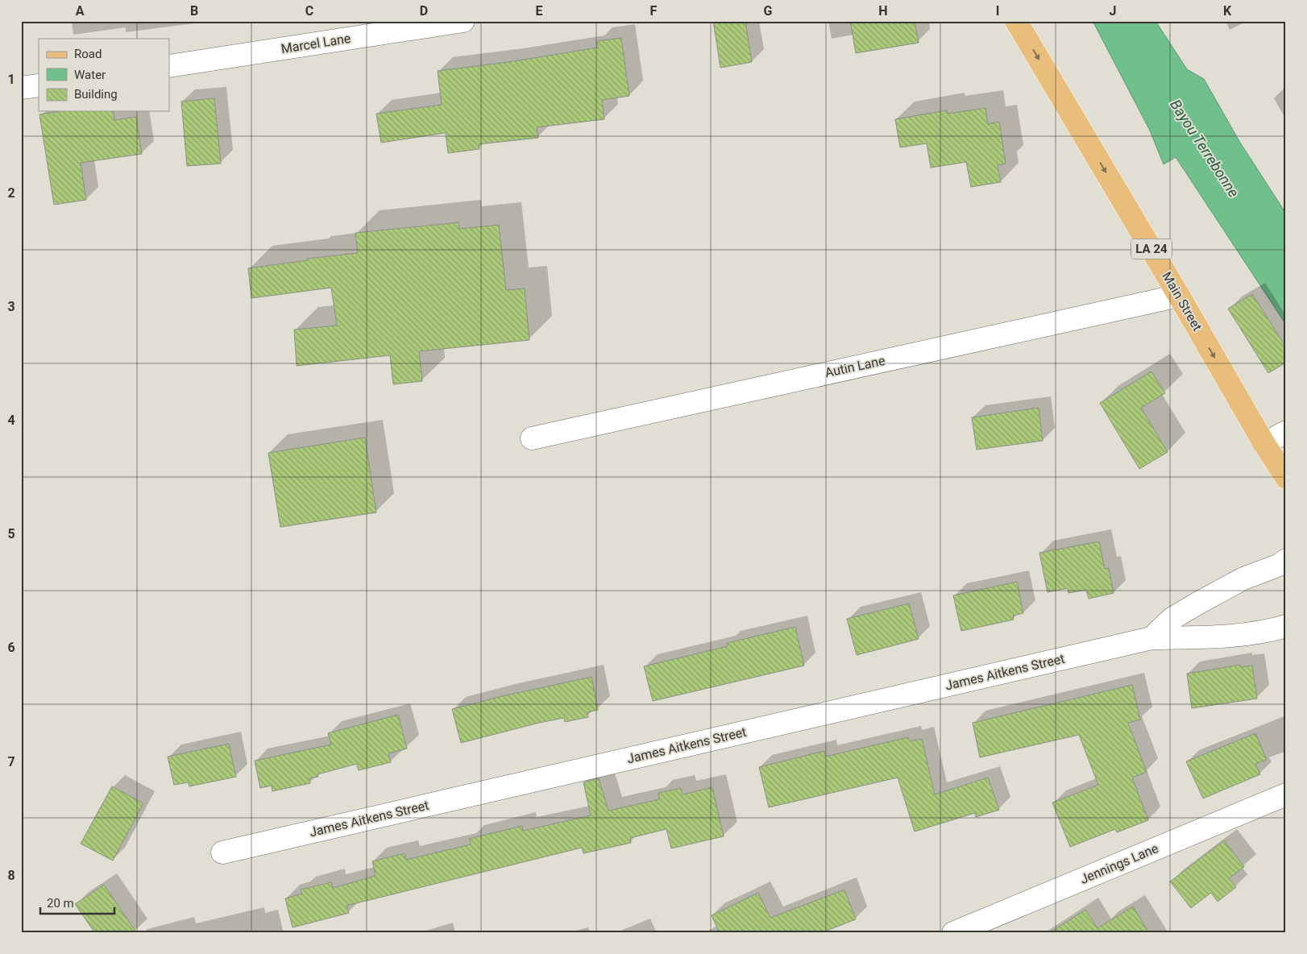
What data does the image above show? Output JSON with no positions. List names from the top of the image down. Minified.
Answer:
{"streets":{"main road":["LA 24","Main Street"],"street":["Marcel Lane","Autin Lane","James Aitkens Street","Jennings Lane"]},"crossings":[["Main Street","Autin Lane"]],"one_way":["Main Street"],"water":["Bayou Terrebonne"],"legend":["Road","Water","Building"],"scale_bar":"20 m","grid":{"columns":["A","B","C","D","E","F","G","H","I","J","K"],"rows":["1","2","3","4","5","6","7","8"]}}
